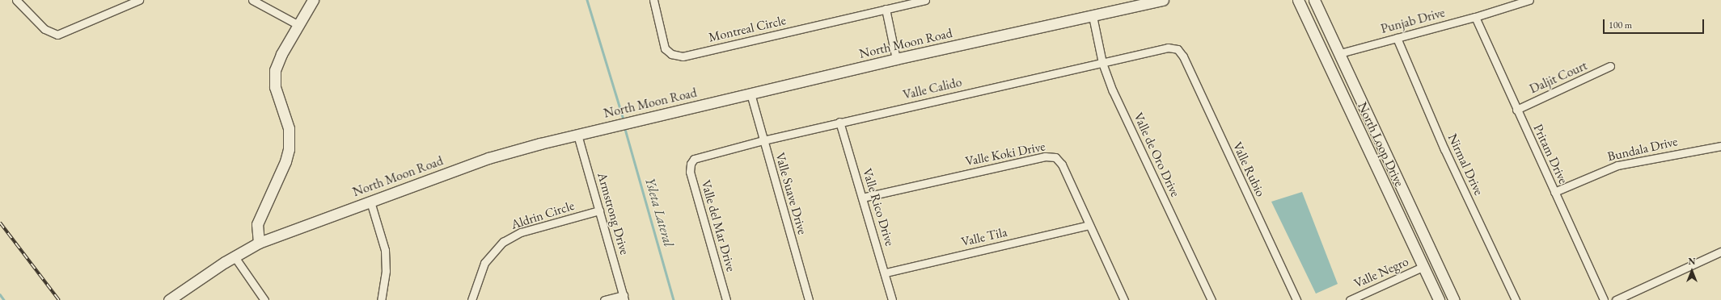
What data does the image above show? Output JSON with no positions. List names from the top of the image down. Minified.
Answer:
{"streets":{"street":["Punjab Drive","Montreal Circle","North Moon Road","Daljit Court","Valle Calido","North Loop Drive","Bundala Drive","Valle Koki Drive","Pritam Drive","Valle de Oro Drive","Nirmal Drive","Valle Rubio","Valle Suave Drive","Valle Rico Drive","Armstrong Drive","Aldrin Circle","Valle del Mar Drive","Valle Tila","Valle Negro"]},"crossings":[["Punjab Drive","North Loop Drive"],["Punjab Drive","Pritam Drive"],["Punjab Drive","Nirmal Drive"],["North Moon Road","Valle de Oro Drive"],["North Moon Road","Valle Suave Drive"],["North Moon Road","Armstrong Drive"],["Daljit Court","Pritam Drive"],["Valle Calido","Valle de Oro Drive"],["Valle Calido","Valle Rubio"],["Valle Calido","Valle Suave Drive"],["Valle Calido","Valle Rico Drive"],["Valle Calido","Valle del Mar Drive"],["North Loop Drive","Valle Negro"],["Bundala Drive","Pritam Drive"],["Valle Koki Drive","Valle Rico Drive"],["Valle Koki Drive","Valle Tila"],["Valle Rico Drive","Valle Tila"],["Armstrong Drive","Aldrin Circle"]],"water":["Ysleta Lateral"],"scale_bar":"100 m","north":"top"}
